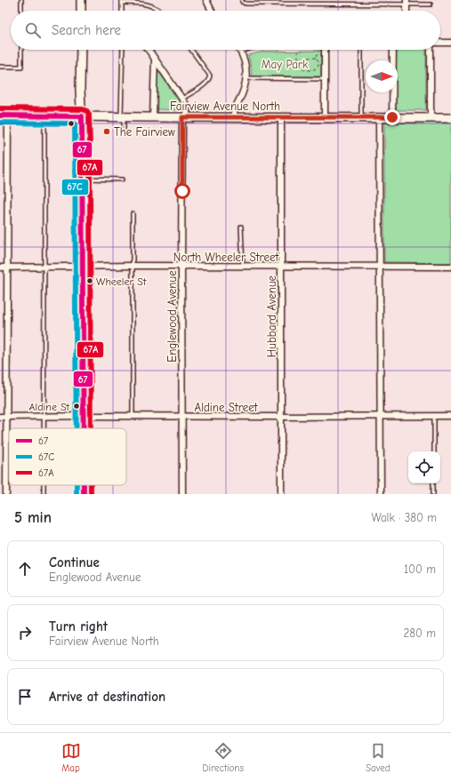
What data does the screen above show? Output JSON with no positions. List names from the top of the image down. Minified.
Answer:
{"streets":{"street":["Fairview Avenue North","North Wheeler Street","Englewood Avenue","Hubbard Avenue","Aldine Street"]},"crossings":[["Fairview Avenue North","Englewood Avenue"],["Fairview Avenue North","Hubbard Avenue"],["North Wheeler Street","Englewood Avenue"],["North Wheeler Street","Hubbard Avenue"],["Englewood Avenue","Aldine Street"],["Hubbard Avenue","Aldine Street"]],"parks":["May Park"],"places":["The Fairview","Wheeler St","Aldine St"],"lines":["transit line 67A","transit line 67","transit line 67C"],"legend":["67","67C","67A"],"north":"right","page":{"search":"Search here","heading":["5 min","Walk · 380 m"],"list":[["Continue","Englewood Avenue","100 m"],["Turn right","Fairview Avenue North","280 m"],"Arrive at destination"],"nav":["Map","Directions","Saved"]}}
